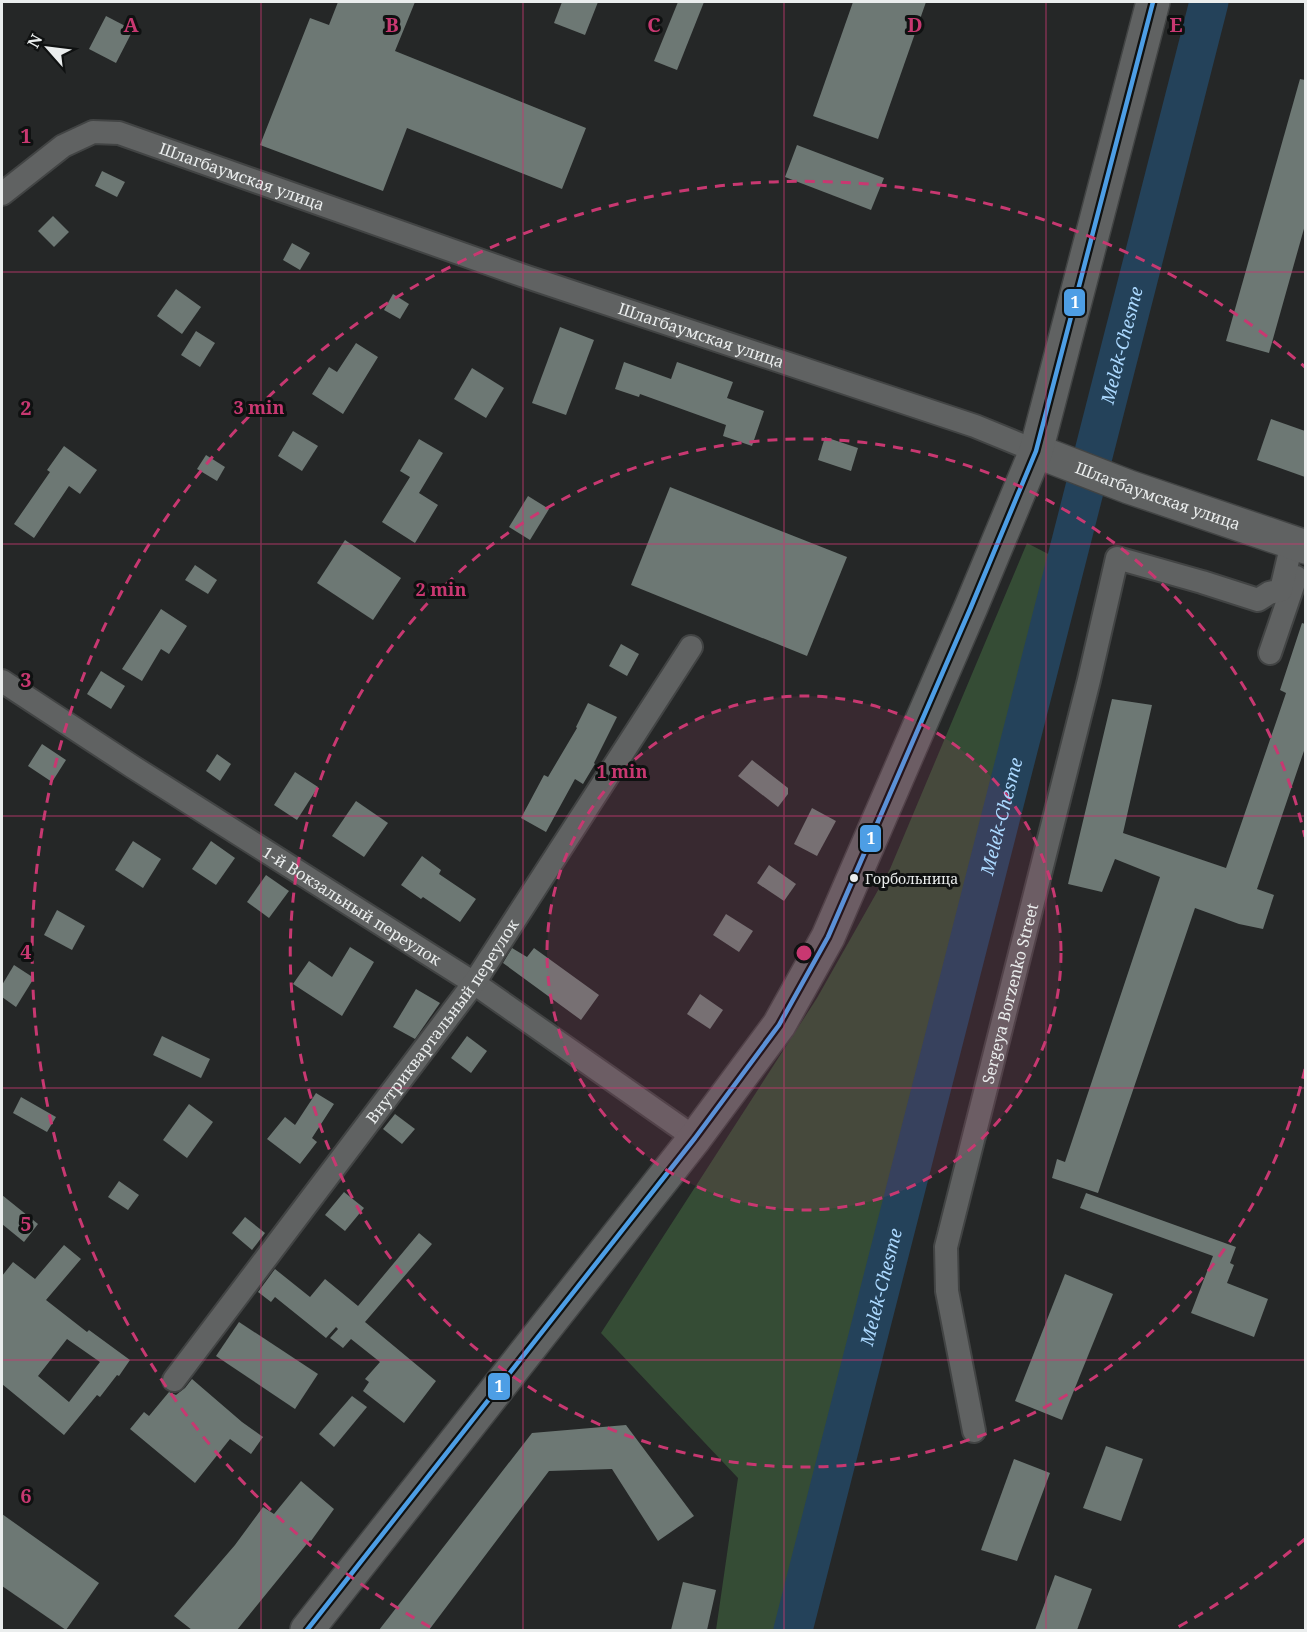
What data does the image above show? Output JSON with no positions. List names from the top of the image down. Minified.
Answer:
{"streets":{"main road":["Шлагбаумская улица"],"street":["1-й Вокзальный переулок","Sergeya Borzenko Street","Внутриквартальный переулок"]},"crossings":[["1-й Вокзальный переулок","Внутриквартальный переулок"]],"water":["Melek-Chesme"],"places":["Горбольница"],"lines":["transit line 1"],"north":"top left","grid":{"columns":["A","B","C","D","E"],"rows":["1","2","3","4","5","6"]},"rings":["3 min","2 min","1 min"]}
